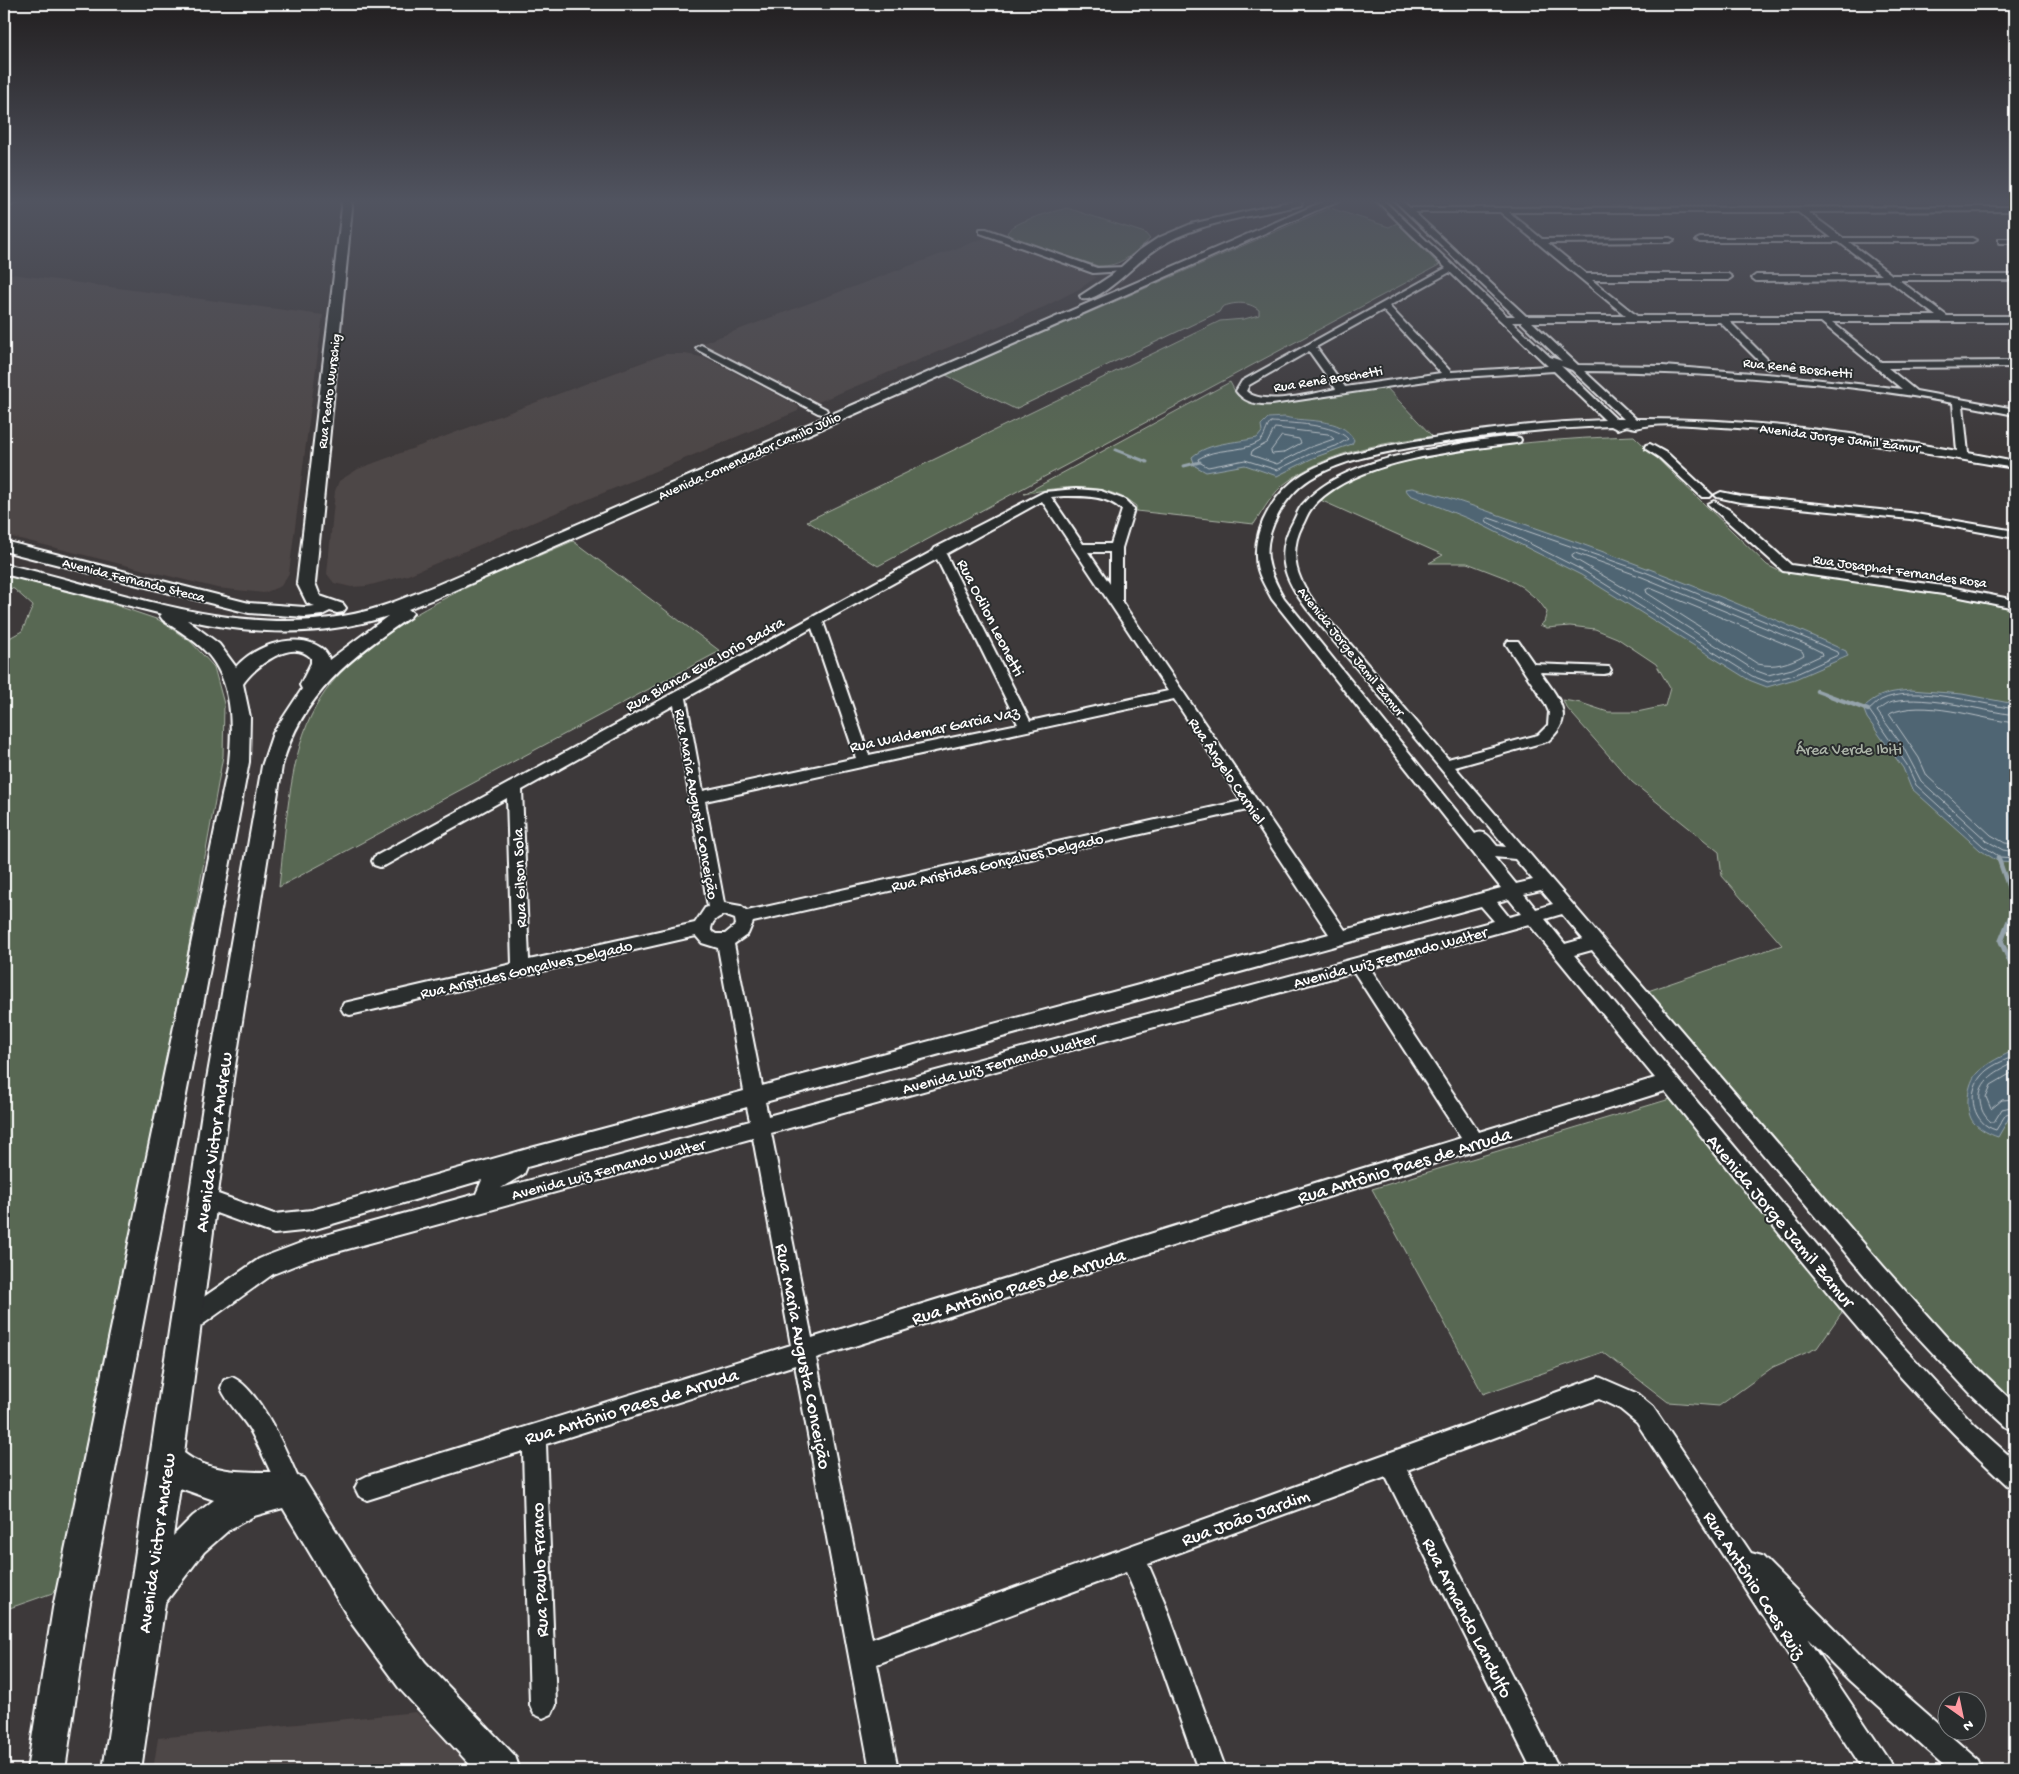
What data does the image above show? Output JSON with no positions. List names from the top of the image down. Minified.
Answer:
{"streets":{"main road":["Rua Pedro Wurschig","Avenida Comendador Camilo Júlio","Avenida Fernando Stecca","Avenida Victor Andrew"],"street":["Rua Renê Boschetti","Avenida Jorge Jamil Zamur","Rua Josaphat Fernandes Rosa","Rua Odilon Leonetti","Rua Bianca Eva Iorio Badra","Rua Waldemar Garcia Vaz","Rua Ângelo Carniel","Rua Maria Augusta Conceição","Rua Aristides Gonçalves Delgado","Rua Gilson Sola","Avenida Luiz Fernando Walter","Rua Antônio Paes de Arruda","Rua João Jardim","Rua Paulo Franco","Rua Antônio Coes Ruiz","Rua Armando Landulfo"]},"crossings":[["Avenida Jorge Jamil Zamur","Avenida Luiz Fernando Walter"],["Avenida Jorge Jamil Zamur","Rua Antônio Paes de Arruda"],["Avenida Comendador Camilo Júlio","Avenida Fernando Stecca"],["Avenida Comendador Camilo Júlio","Avenida Victor Andrew"],["Rua Odilon Leonetti","Rua Bianca Eva Iorio Badra"],["Rua Odilon Leonetti","Rua Waldemar Garcia Vaz"],["Rua Bianca Eva Iorio Badra","Rua Ângelo Carniel"],["Rua Bianca Eva Iorio Badra","Rua Maria Augusta Conceição"],["Rua Bianca Eva Iorio Badra","Rua Gilson Sola"],["Rua Waldemar Garcia Vaz","Rua Ângelo Carniel"],["Rua Waldemar Garcia Vaz","Rua Maria Augusta Conceição"],["Rua Ângelo Carniel","Rua Aristides Gonçalves Delgado"],["Rua Ângelo Carniel","Avenida Luiz Fernando Walter"],["Rua Maria Augusta Conceição","Rua Aristides Gonçalves Delgado"],["Rua Maria Augusta Conceição","Avenida Luiz Fernando Walter"],["Rua Maria Augusta Conceição","Rua Antônio Paes de Arruda"],["Rua Maria Augusta Conceição","Rua João Jardim"],["Rua Aristides Gonçalves Delgado","Rua Gilson Sola"],["Avenida Luiz Fernando Walter","Avenida Victor Andrew"],["Rua Antônio Paes de Arruda","Rua Paulo Franco"],["Rua João Jardim","Rua Antônio Coes Ruiz"],["Rua João Jardim","Rua Armando Landulfo"]],"parks":["Área Verde Ibiti"],"north":"bottom right"}
